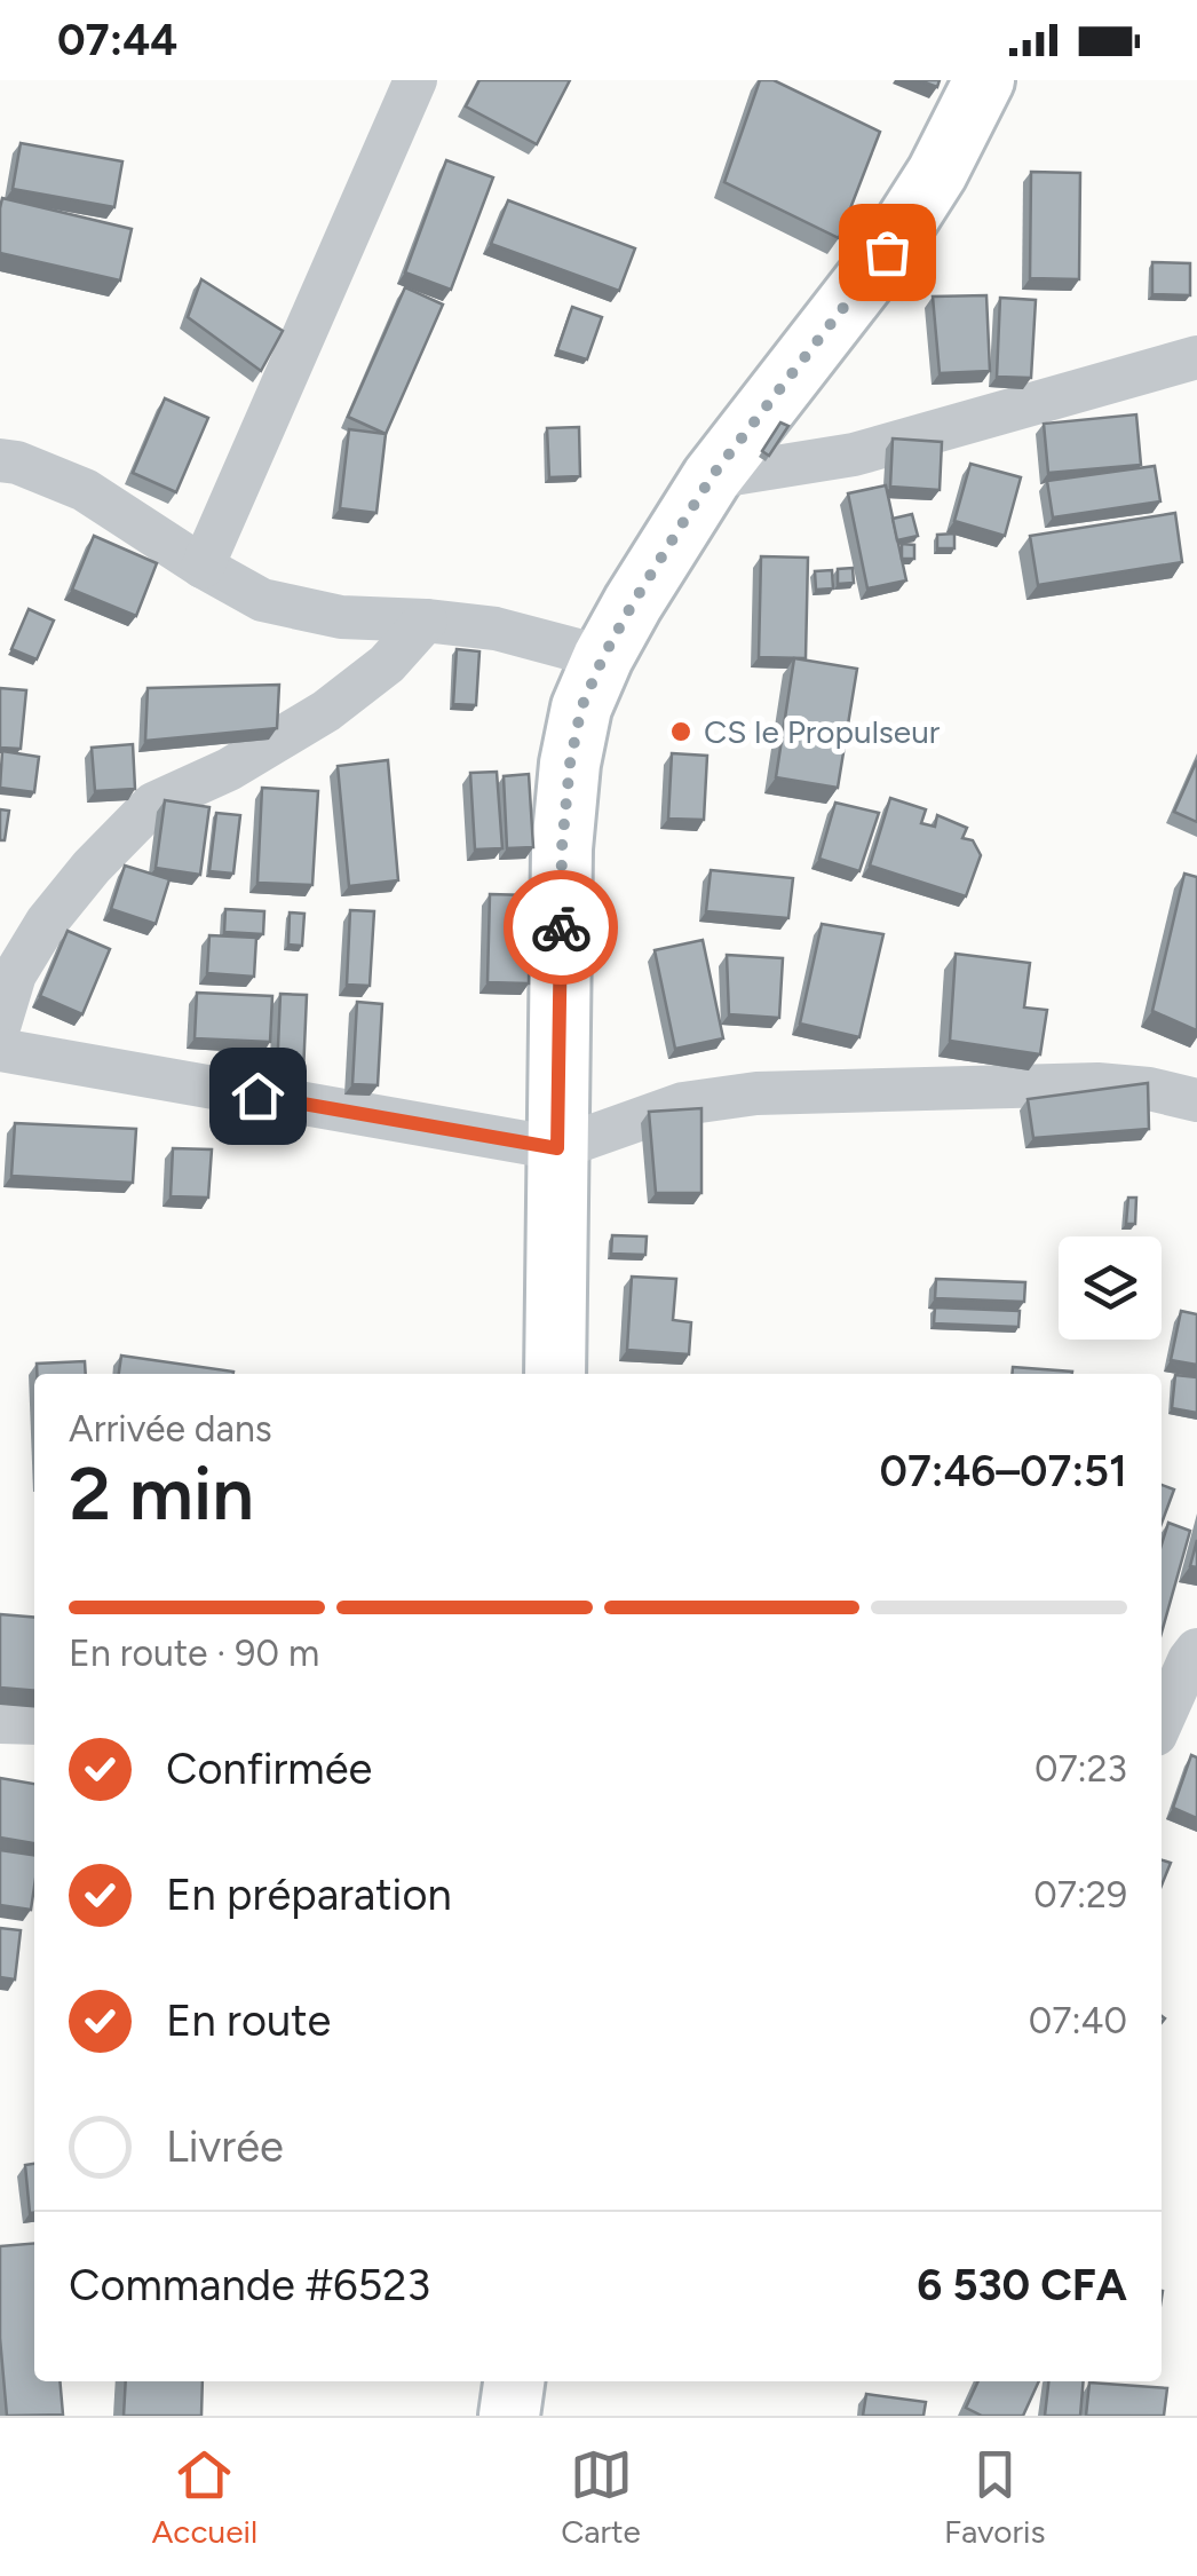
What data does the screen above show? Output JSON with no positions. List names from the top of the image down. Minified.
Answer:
{"places":["CS le Propulseur"],"page":{"status":"07:44","heading":["2 min","Arrivée dans","07:46–07:51"],"panel":["Commande #6523","6 530 CFA"],"bar":"En route · 90 m","list":[["Confirmée","07:23"],["En préparation","07:29"],["En route","07:40"],"Livrée"],"tabs":["Accueil","Carte","Favoris"]}}
